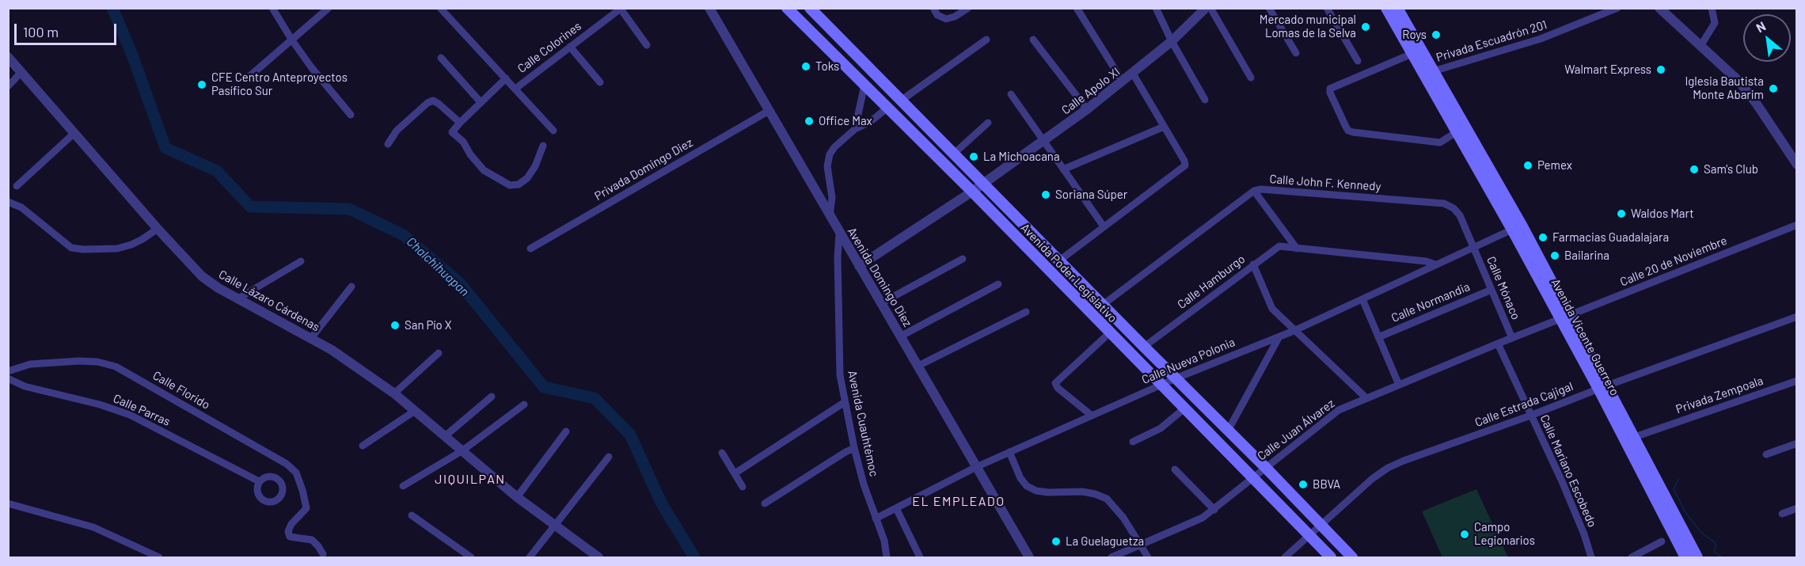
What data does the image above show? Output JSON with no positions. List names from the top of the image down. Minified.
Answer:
{"streets":{"main road":["Avenida Poder Legislativo","Avenida Vicente Guerrero"],"street":["Privada Escuadrón 201","Calle Colorines","Calle Apolo XI","Privada Domingo Diez","Calle John F. Kennedy","Calle 20 de Noviembre","Avenida Domingo Diez","Calle Hamburgo","Calle Mónaco","Calle Lázaro Cárdenas","Calle Normandia","Calle Nueva Polonia","Calle Florido","Privada Zempoala","Calle Estrada Cajigal","Calle Parras","Avenida Cuauhtémoc","Calle Juan Álvarez","Calle Mariano Escobedo"]},"crossings":[["Privada Escuadrón 201","Avenida Vicente Guerrero"],["Calle Apolo XI","Avenida Poder Legislativo"],["Calle Apolo XI","Avenida Domingo Diez"],["Privada Domingo Diez","Avenida Domingo Diez"],["Calle John F. Kennedy","Avenida Poder Legislativo"],["Calle John F. Kennedy","Calle Mónaco"],["Calle John F. Kennedy","Calle Nueva Polonia"],["Calle 20 de Noviembre","Avenida Vicente Guerrero"],["Calle 20 de Noviembre","Calle Juan Álvarez"],["Avenida Poder Legislativo","Calle Hamburgo"],["Avenida Poder Legislativo","Calle Nueva Polonia"],["Avenida Poder Legislativo","Calle Estrada Cajigal"],["Avenida Poder Legislativo","Calle Juan Álvarez"],["Avenida Domingo Diez","Calle Nueva Polonia"],["Avenida Domingo Diez","Avenida Cuauhtémoc"],["Calle Hamburgo","Calle Nueva Polonia"],["Calle Mónaco","Calle Normandia"],["Calle Mónaco","Calle Nueva Polonia"],["Calle Mónaco","Calle Juan Álvarez"],["Avenida Vicente Guerrero","Calle Nueva Polonia"],["Avenida Vicente Guerrero","Privada Zempoala"],["Avenida Vicente Guerrero","Calle Estrada Cajigal"],["Avenida Vicente Guerrero","Calle Juan Álvarez"],["Calle Nueva Polonia","Avenida Cuauhtémoc"],["Calle Estrada Cajigal","Calle Mariano Escobedo"],["Calle Juan Álvarez","Calle Mariano Escobedo"]],"districts":["JIQUILPAN","EL EMPLEADO"],"water":["Chalchihuapan"],"places":["Mercado municipal Lomas de la Selva","Roys","Toks","Walmart Express","CFE Centro Anteproyectos Pasífico Sur","Iglesia Bautista Monte Abarim","Office Max","La Michoacana","Pemex","Sam's Club","Soriana Súper","Waldos Mart","Farmacias Guadalajara","Bailarina","San Pío X","BBVA","Campo Legionarios","La Guelaguetza"],"scale_bar":"100 m","north":"top left"}
